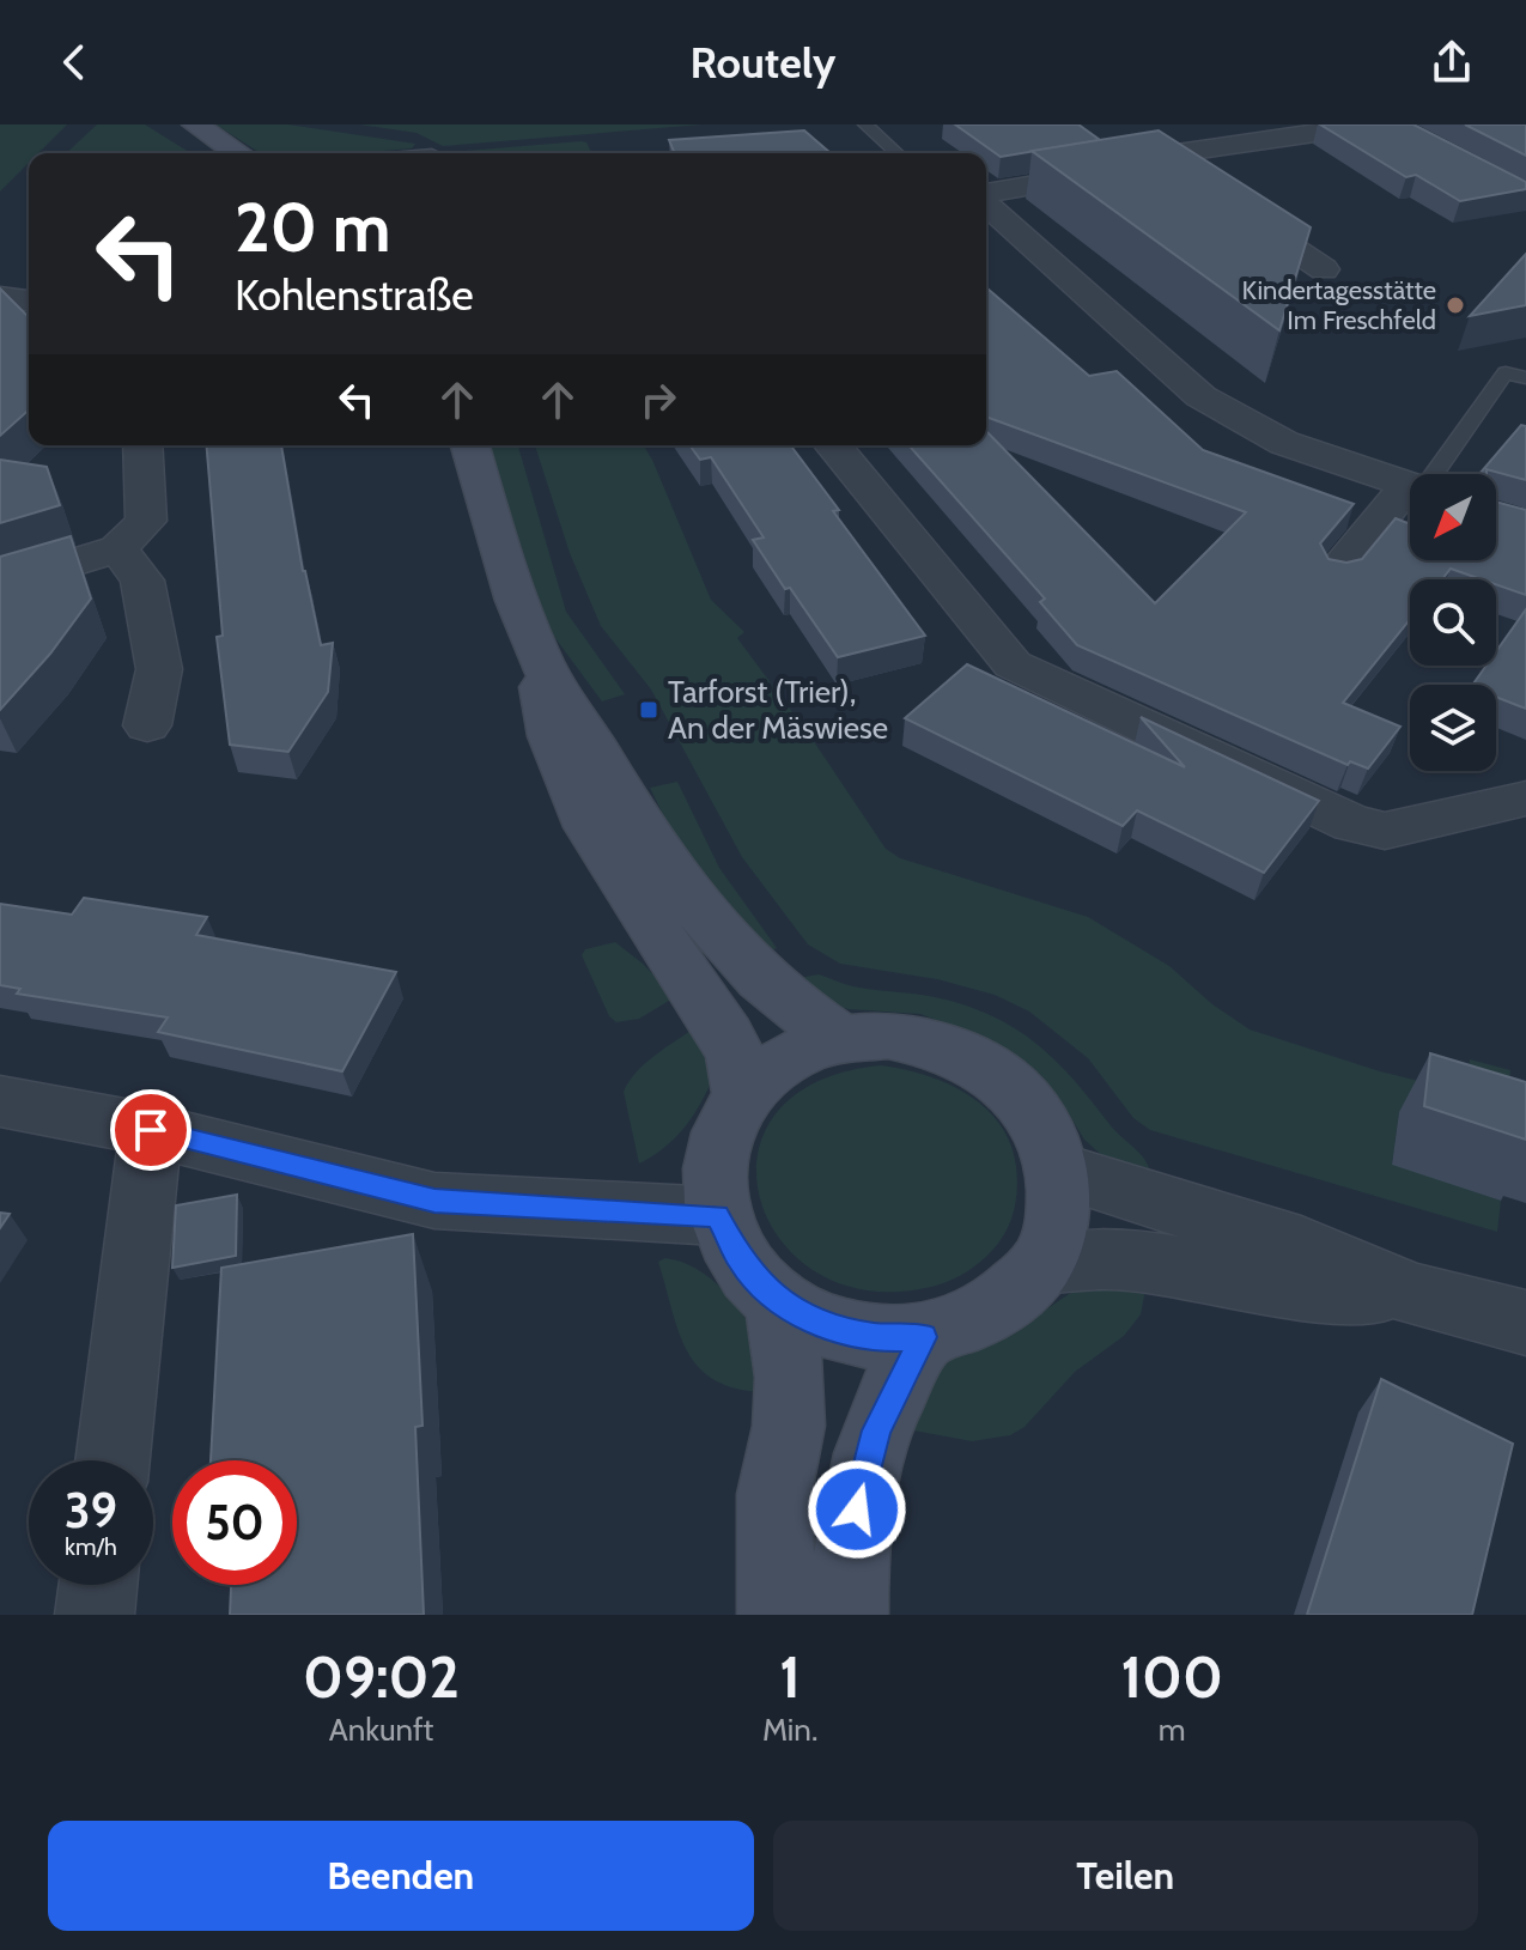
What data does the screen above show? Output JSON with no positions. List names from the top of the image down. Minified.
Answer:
{"places":{"other":["Kindertagesstätte Im Freschfeld"],"transit":["Tarforst (Trier), An der Mäswiese"]},"north":"bottom left","page":{"header":"Routely","turn":["20 m","Kohlenstraße"],"speed":"39 km/h","limit":"50","eta":["09:02","Ankunft","1","Min.","100","m"],"buttons":["Beenden","Teilen"]}}
